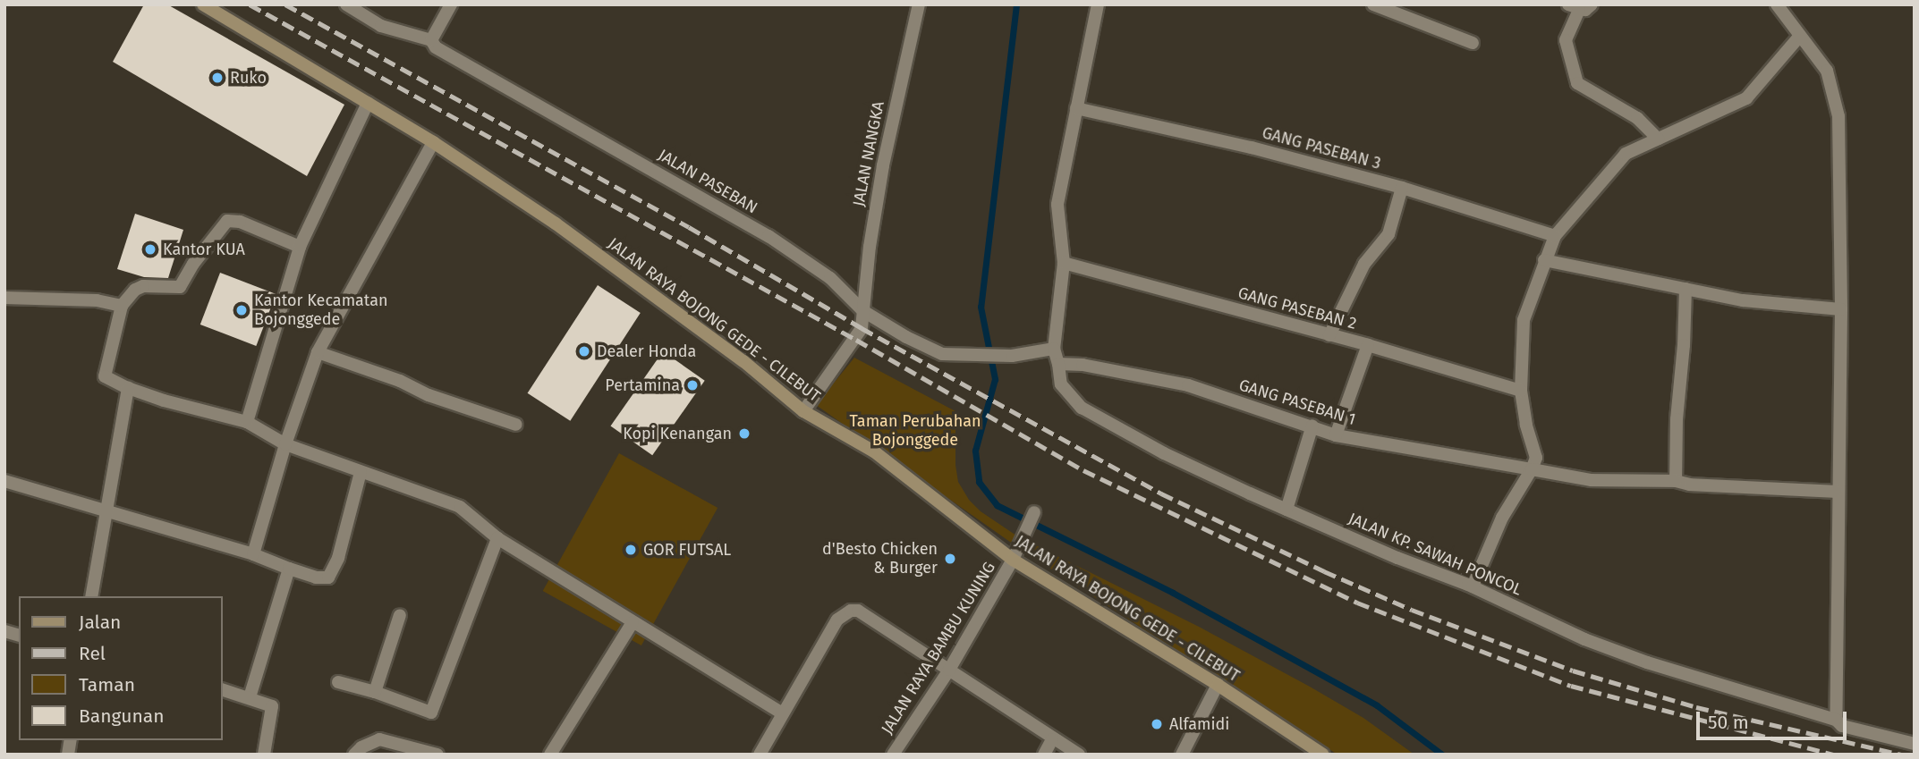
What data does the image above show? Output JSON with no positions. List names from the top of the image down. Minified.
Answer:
{"streets":{"main road":["JALAN RAYA BOJONG GEDE - CILEBUT"],"street":["GANG PASEBAN 3","JALAN NANGKA","JALAN PASEBAN","GANG PASEBAN 2","GANG PASEBAN 1","JALAN KP. SAWAH PONCOL","JALAN RAYA BAMBU KUNING"]},"crossings":[["JALAN NANGKA","JALAN PASEBAN"],["JALAN NANGKA","JALAN RAYA BOJONG GEDE - CILEBUT"],["JALAN RAYA BOJONG GEDE - CILEBUT","JALAN RAYA BAMBU KUNING"],["GANG PASEBAN 1","JALAN KP. SAWAH PONCOL"]],"parks":["Taman Perubahan Bojonggede"],"places":["Ruko","Kantor KUA","Kantor Kecamatan Bojonggede","Dealer Honda","Pertamina","Kopi Kenangan","GOR FUTSAL","d'Besto Chicken & Burger","Alfamidi"],"legend":["Jalan","Rel","Taman","Bangunan"],"scale_bar":"50 m"}
